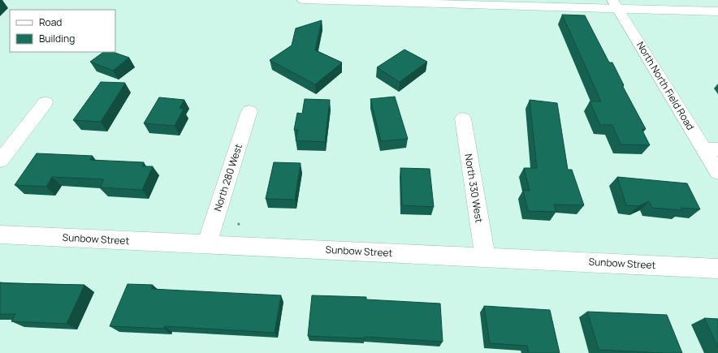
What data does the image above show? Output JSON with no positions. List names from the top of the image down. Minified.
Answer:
{"streets":{"street":["North North Field Road","North 280 West","North 330 West","Sunbow Street"]},"crossings":[["North 280 West","Sunbow Street"],["North 330 West","Sunbow Street"]],"legend":["Road","Building"]}
